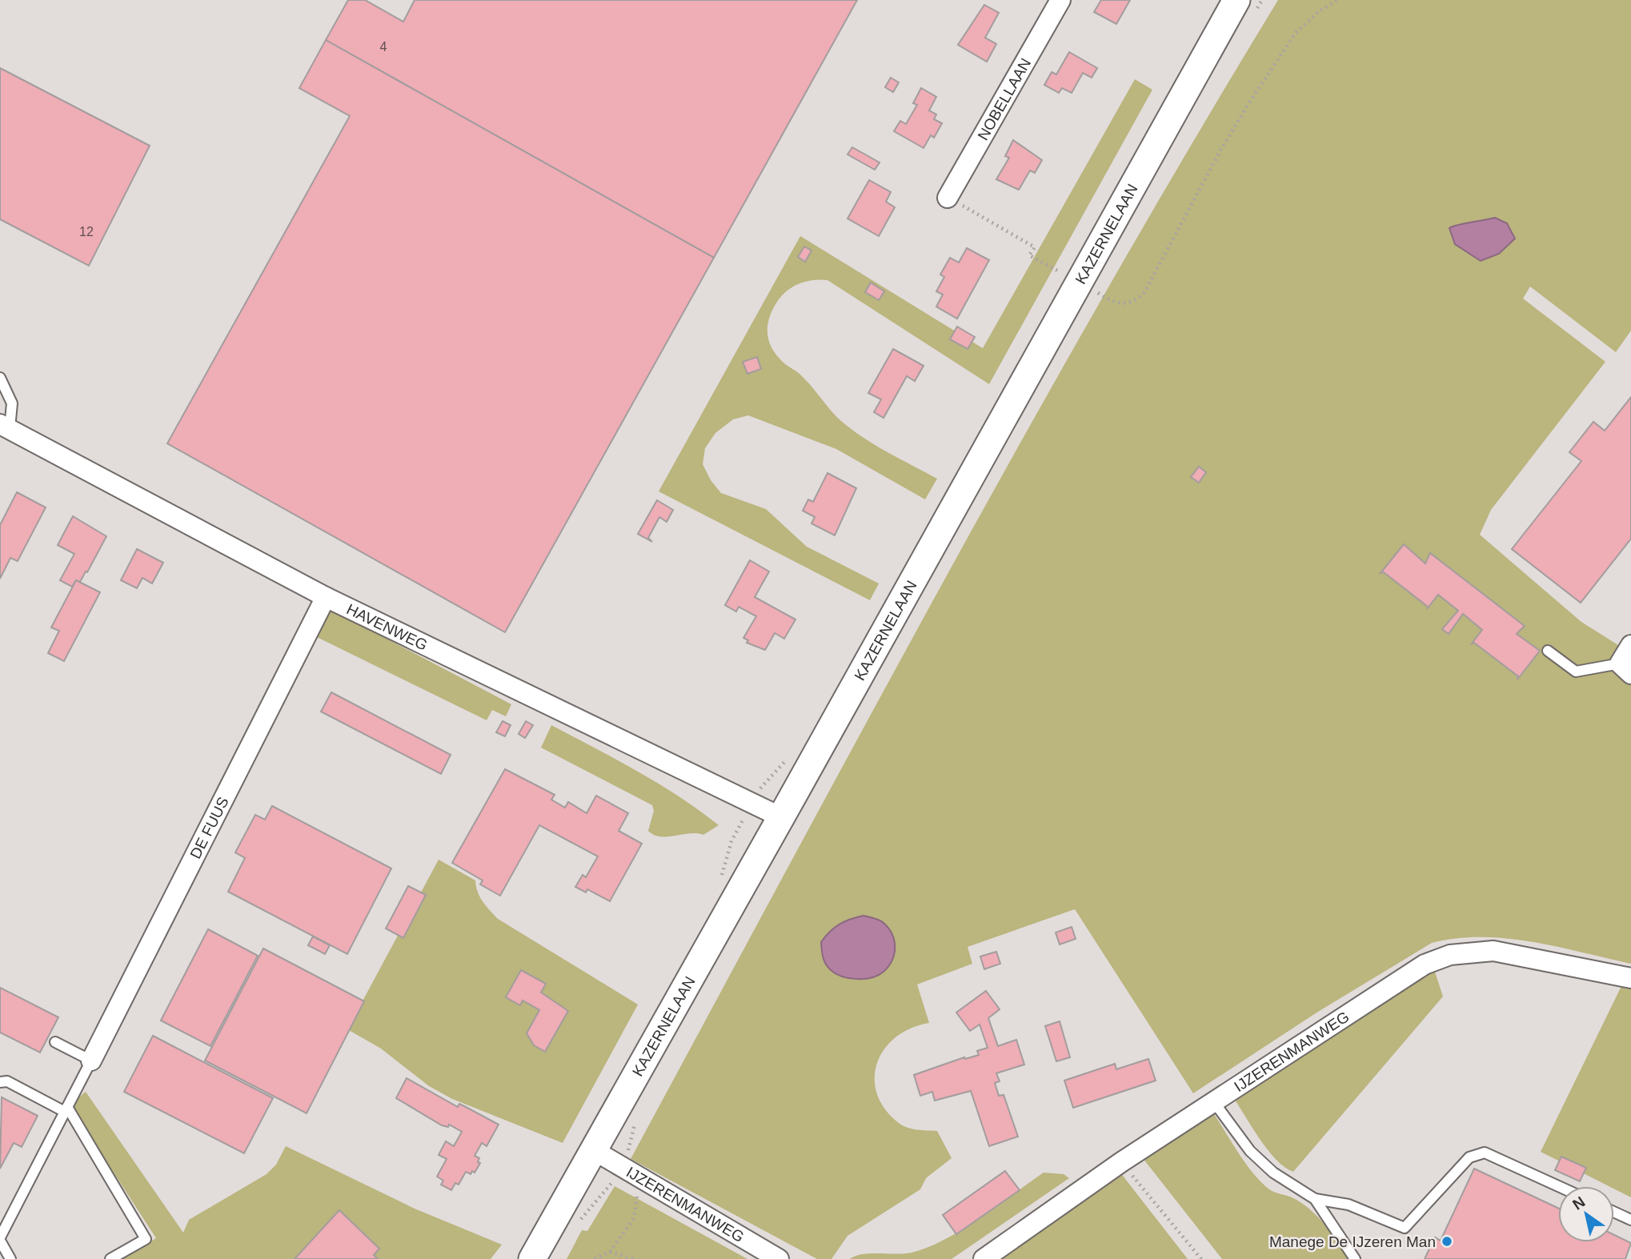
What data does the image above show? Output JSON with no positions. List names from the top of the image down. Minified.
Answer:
{"streets":{"street":["NOBELLAAN","KAZERNELAAN","HAVENWEG","DE FUUS","IJZERENMANWEG"]},"crossings":[["KAZERNELAAN","HAVENWEG"],["KAZERNELAAN","IJZERENMANWEG"],["HAVENWEG","DE FUUS"]],"places":["Manege De IJzeren Man"],"house_numbers":["4","12"],"north":"top left"}
